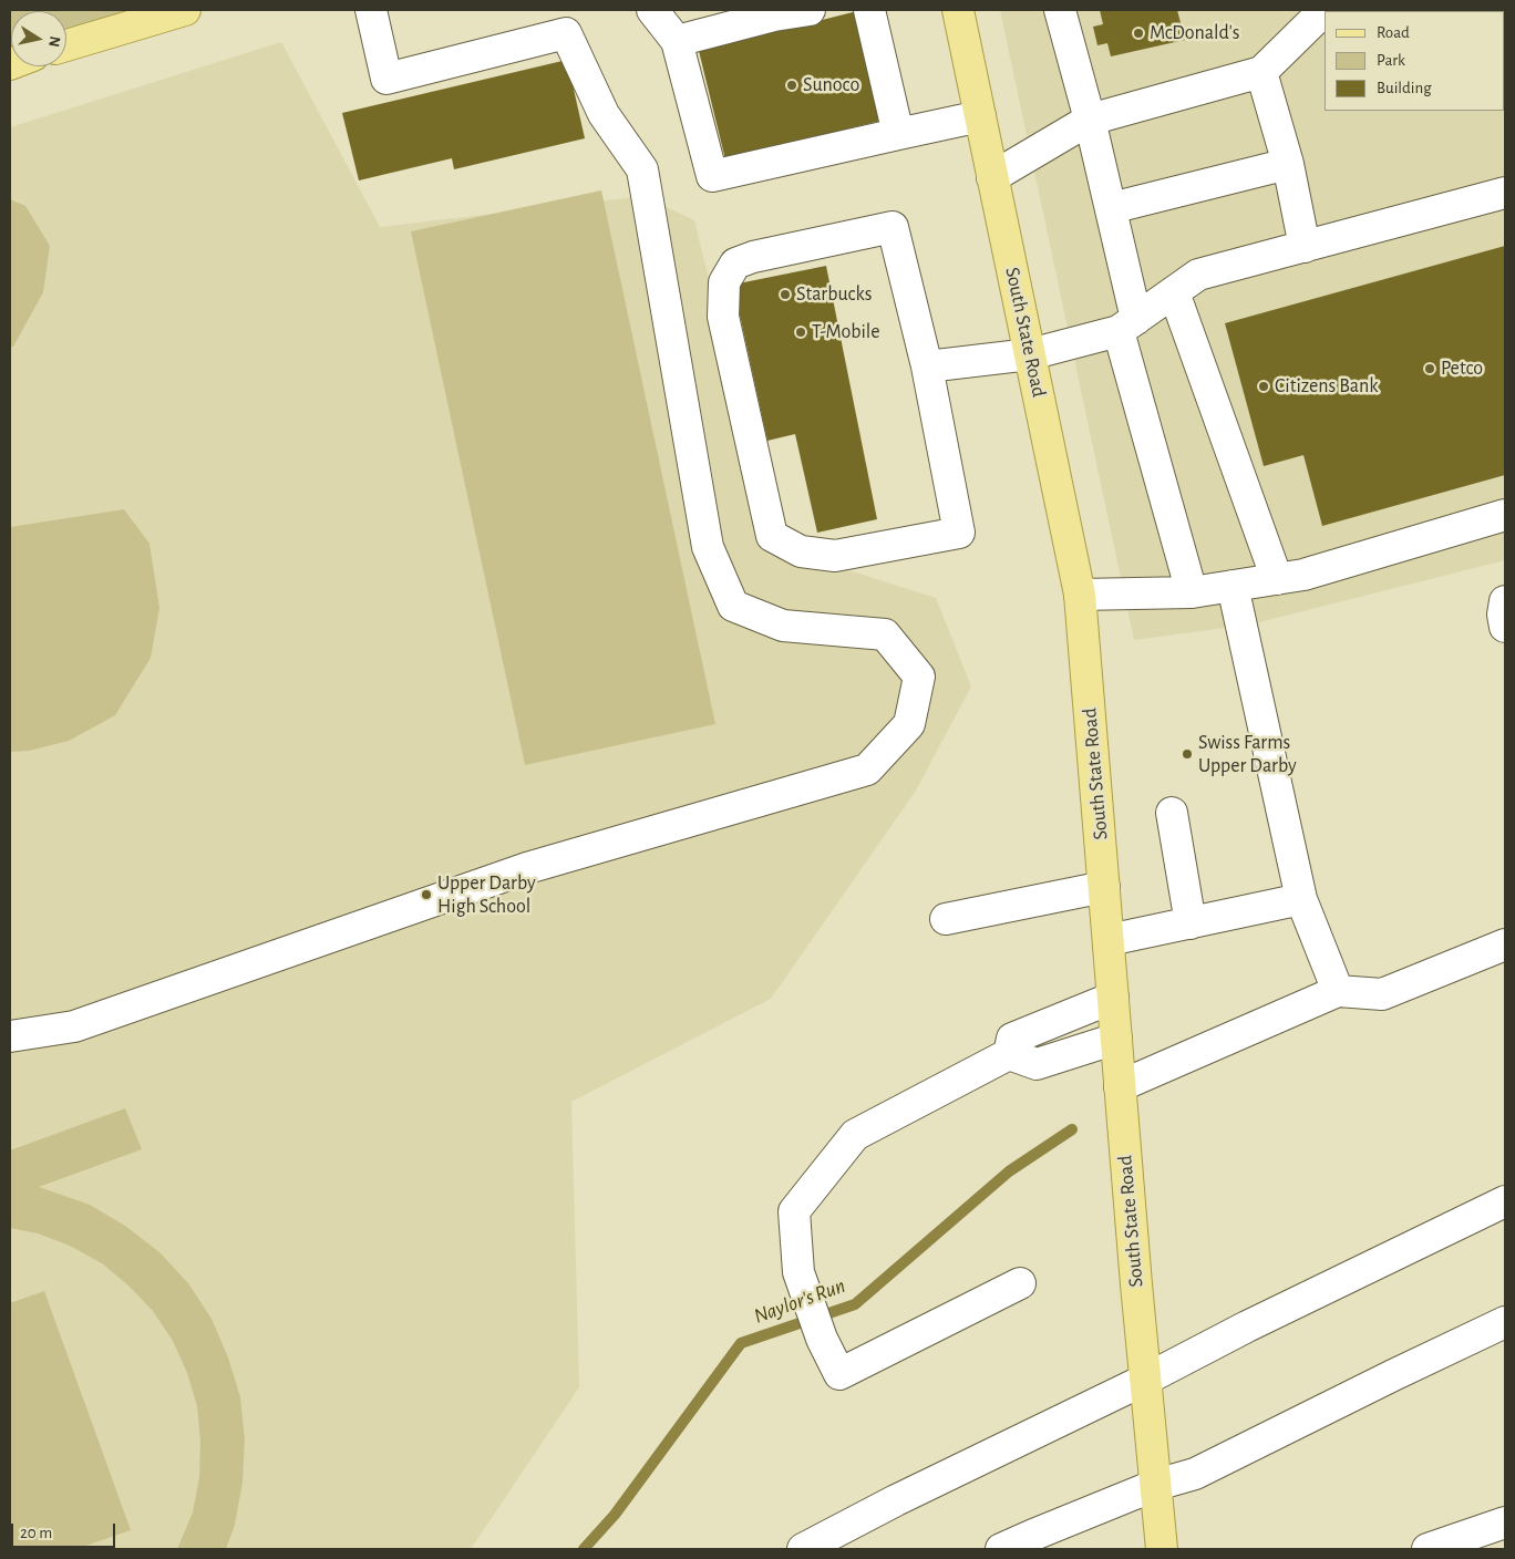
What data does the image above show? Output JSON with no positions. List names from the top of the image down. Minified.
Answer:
{"streets":{"main road":["South State Road"]},"water":["Naylor's Run"],"places":["McDonald's","Sunoco","Starbucks","T-Mobile","Petco","Citizens Bank","Swiss Farms Upper Darby","Upper Darby High School"],"legend":["Road","Park","Building"],"scale_bar":"20 m","north":"right"}
